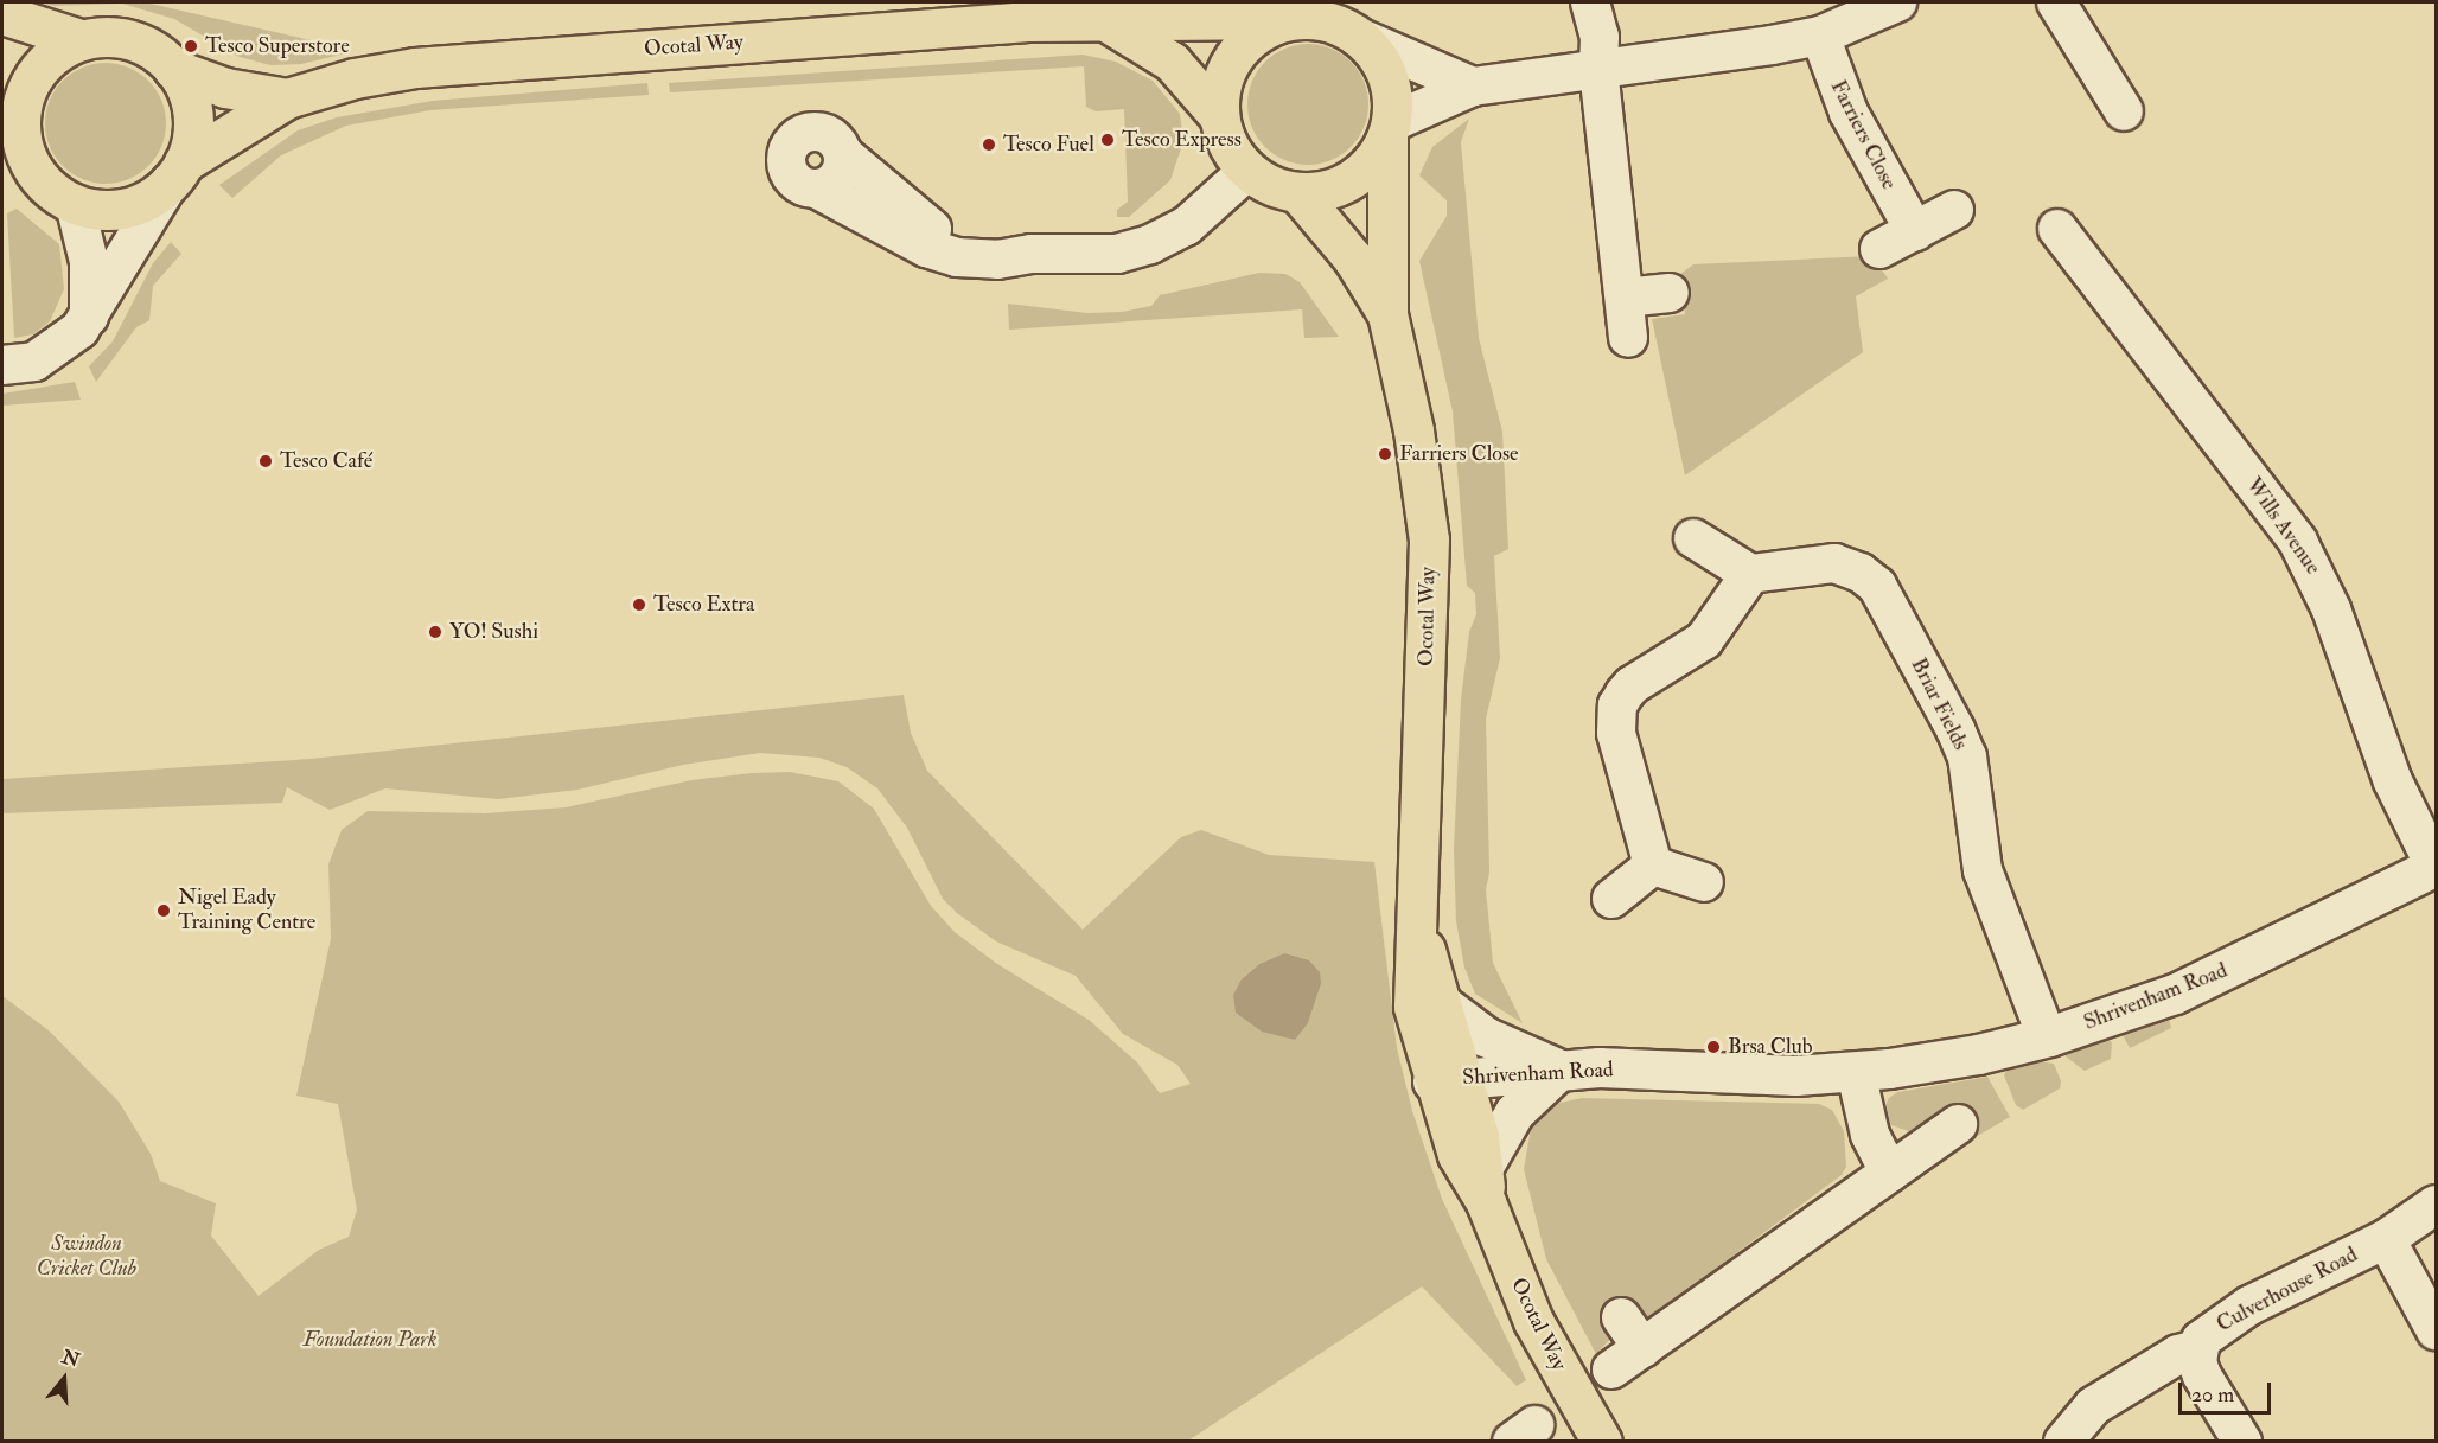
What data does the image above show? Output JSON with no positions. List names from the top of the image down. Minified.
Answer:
{"streets":{"main road":["Ocotal Way"],"street":["Farriers Close","Wills Avenue","Briar Fields","Shrivenham Road","Culverhouse Road"]},"crossings":[["Ocotal Way","Shrivenham Road"],["Wills Avenue","Shrivenham Road"],["Briar Fields","Shrivenham Road"]],"parks":["Swindon Cricket Club","Foundation Park"],"places":["Tesco Superstore","Tesco Express","Tesco Fuel","Farriers Close","Tesco Café","Tesco Extra","YO! Sushi","Nigel Eady Training Centre","Brsa Club"],"scale_bar":"20 m","north":"top"}
